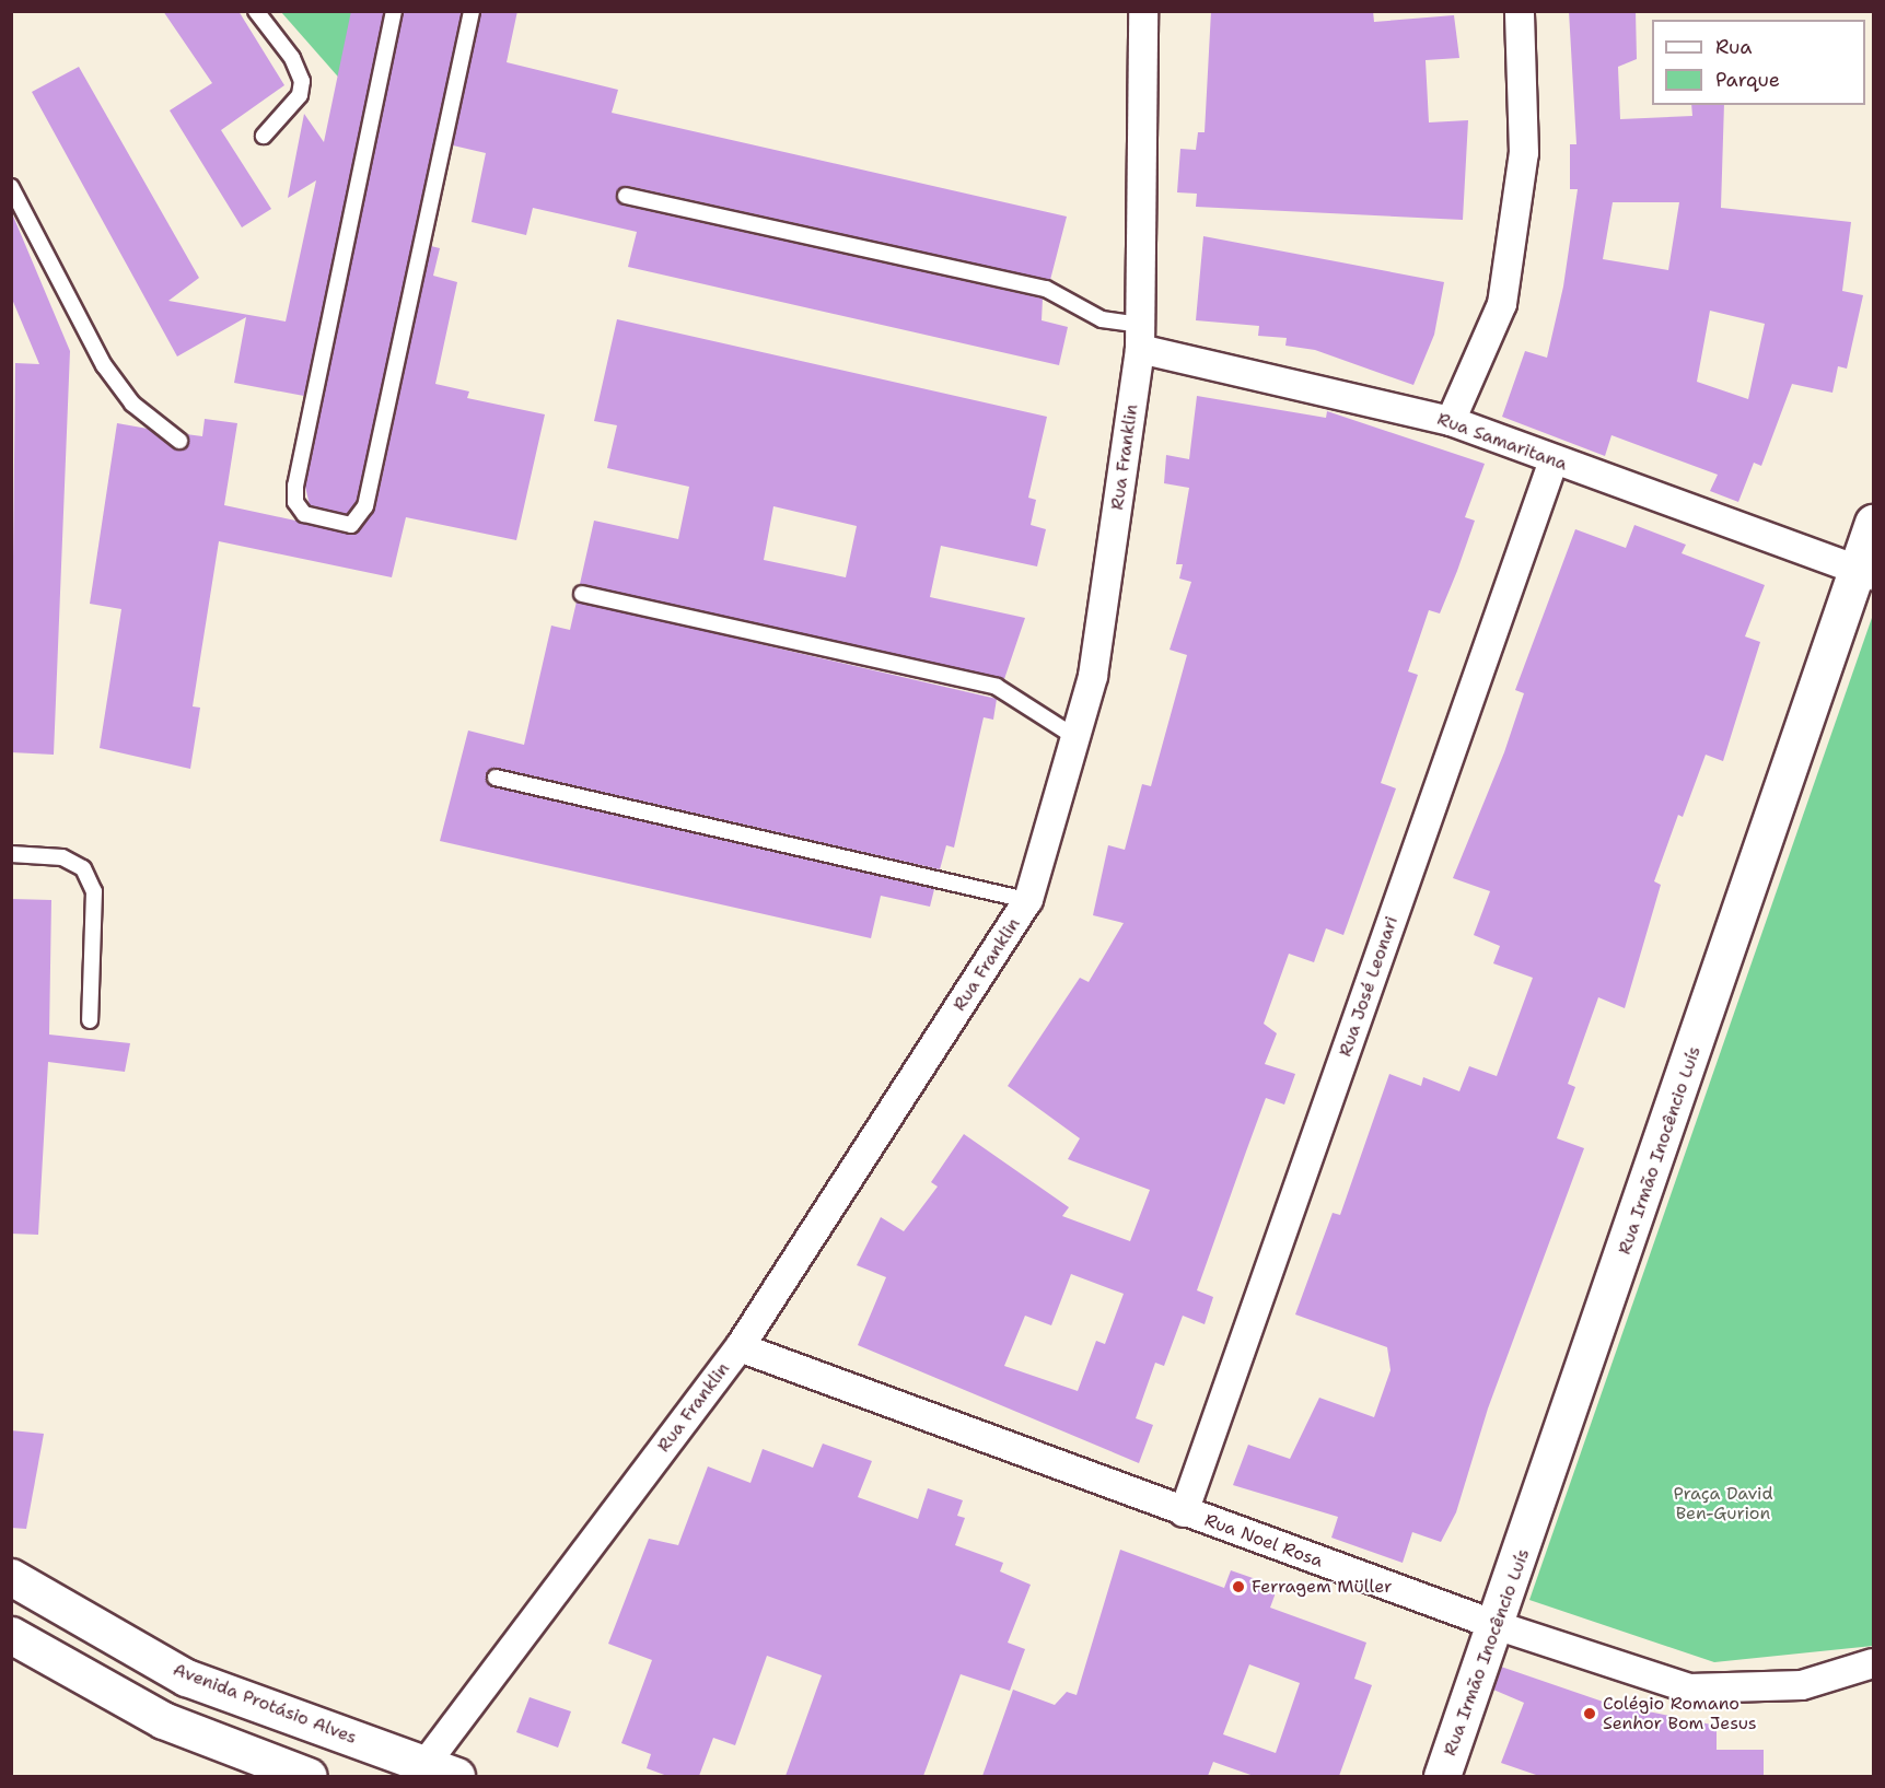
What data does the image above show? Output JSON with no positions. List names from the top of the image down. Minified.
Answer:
{"streets":{"street":["Rua Samaritana","Rua Franklin","Rua José Leonari","Rua Irmão Inocêncio Luís","Rua Noel Rosa","Avenida Protásio Alves"]},"crossings":[["Rua Samaritana","Rua Franklin"],["Rua Samaritana","Rua José Leonari"],["Rua Samaritana","Rua Irmão Inocêncio Luís"],["Rua Franklin","Rua Noel Rosa"],["Rua Franklin","Avenida Protásio Alves"],["Rua José Leonari","Rua Noel Rosa"],["Rua Irmão Inocêncio Luís","Rua Noel Rosa"]],"parks":["Praça David Ben-Gurion"],"places":["Ferragem Müller","Colégio Romano Senhor Bom Jesus"],"legend":["Rua","Parque"]}
